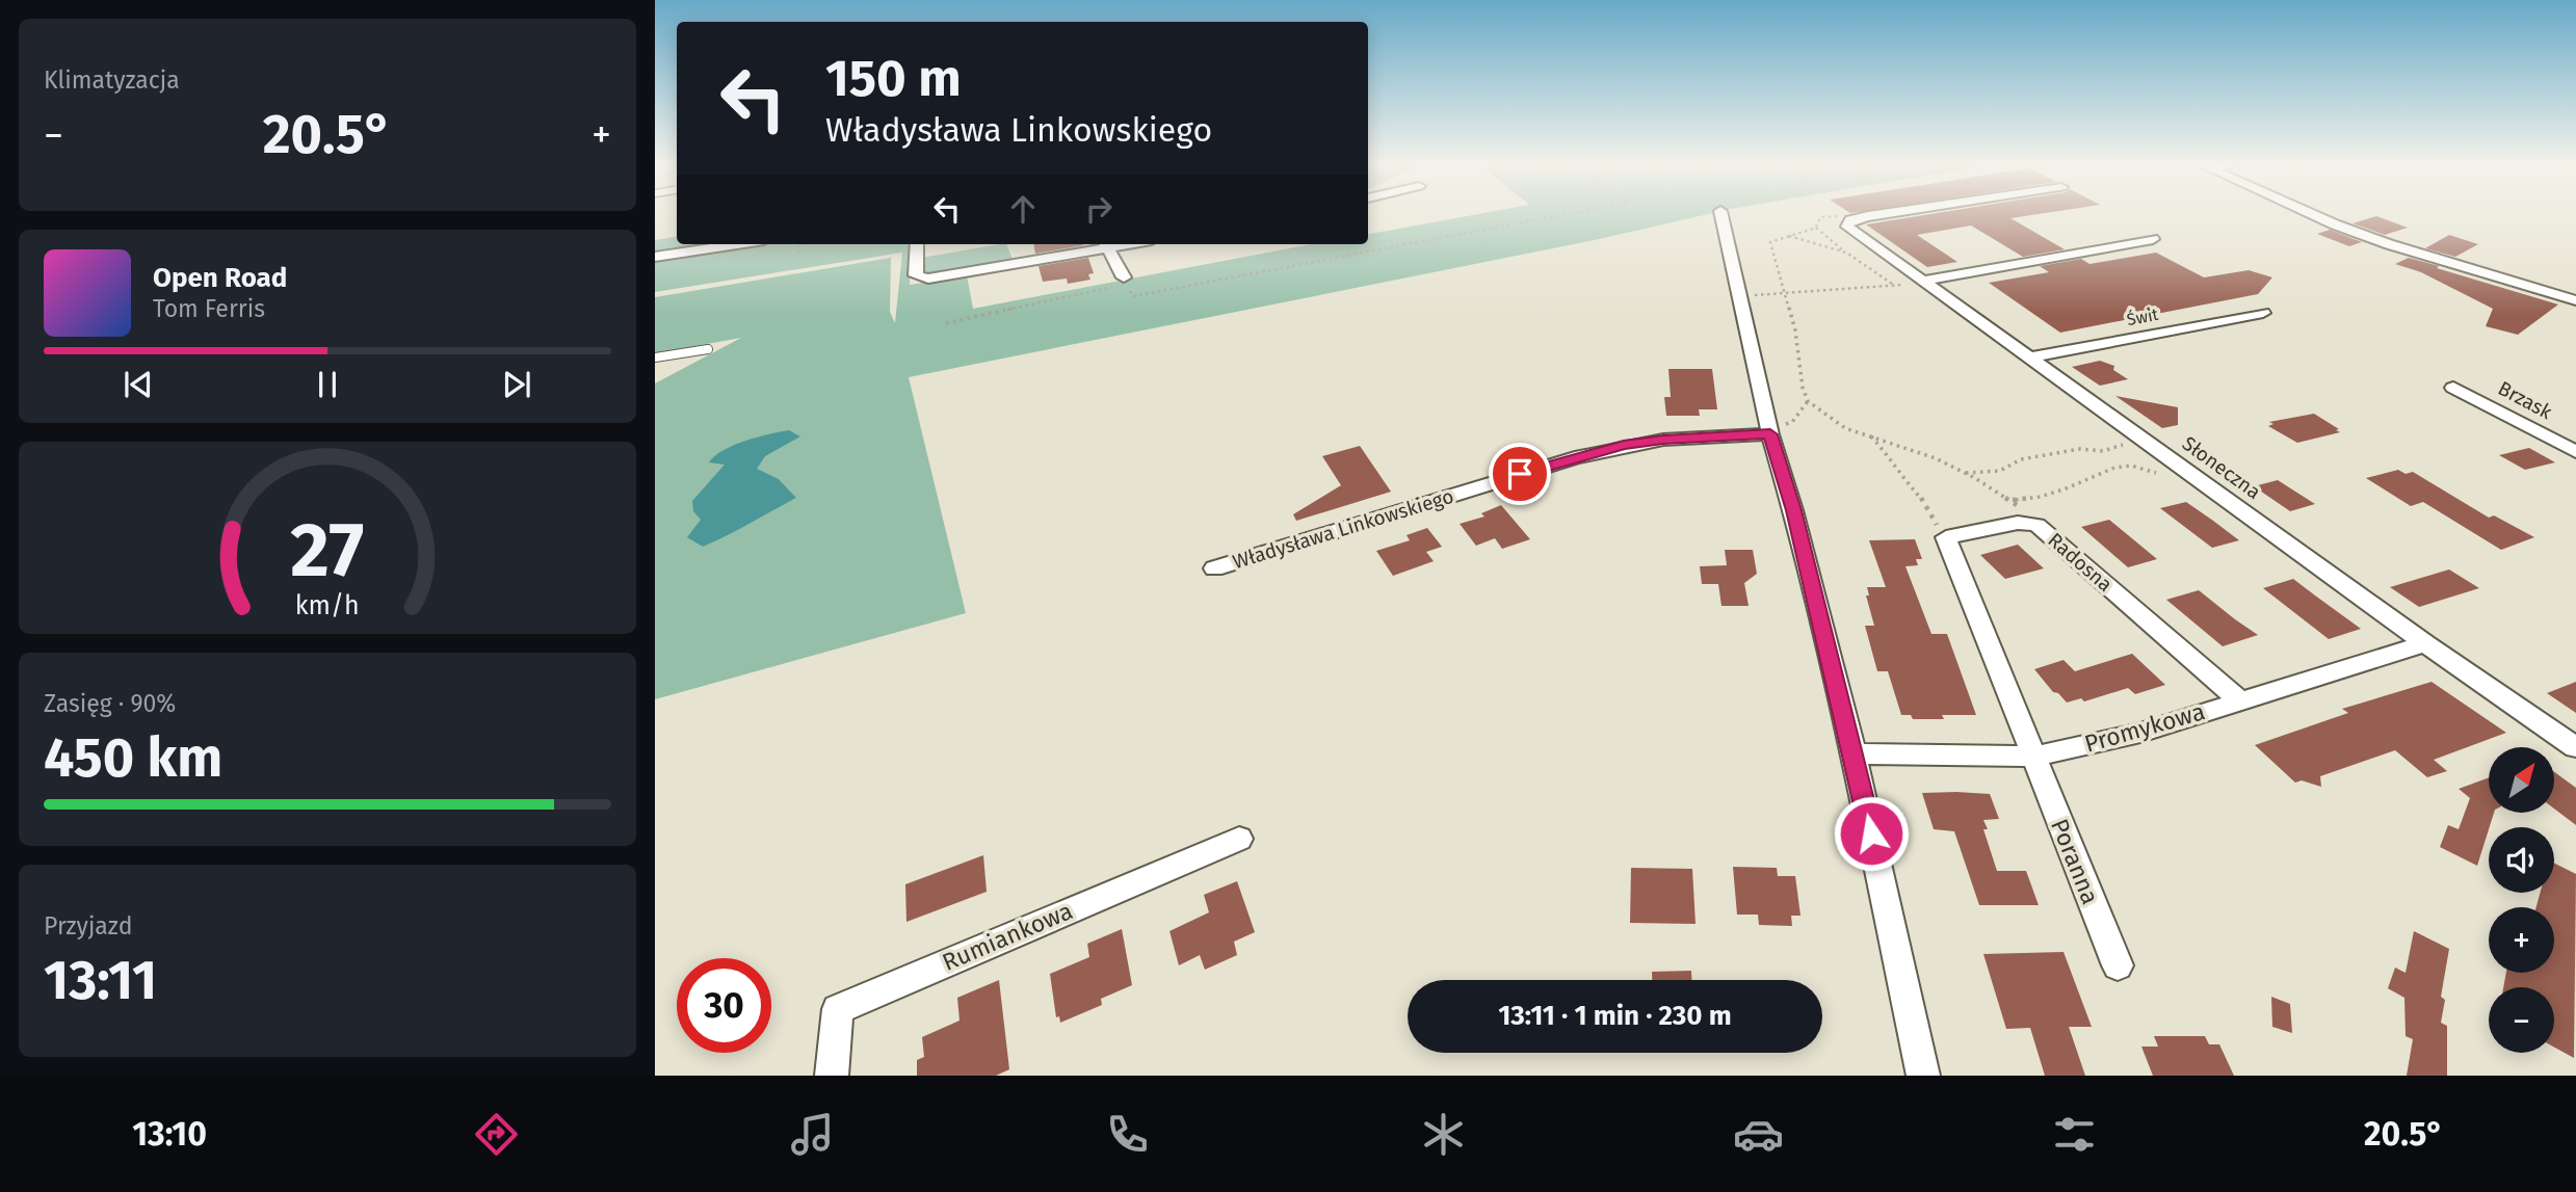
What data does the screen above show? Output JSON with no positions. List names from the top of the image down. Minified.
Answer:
{"streets":{"street":["Świt","Brzask","Słoneczna","Władysława Linkowskiego","Radosna","Promykowa","Poranna","Rumiankowa"]},"crossings":[["Świt","Słoneczna"],["Słoneczna","Promykowa"],["Radosna","Promykowa"],["Promykowa","Poranna"]],"north":"top right","page":{"tile":["Klimatyzacja",["Zasięg · 90%","450 km"],["Przyjazd","13:11"]],"turn":["150 m","Władysława Linkowskiego"],"heat":["−","20.5°","+"],"song":["Open Road","Tom Ferris"],"map_buttons":["+","−"],"limit":"30","trip":"13:11 · 1 min · 230 m","tabs":["13:10","20.5°"],"gauge":["27","km/h"]}}
